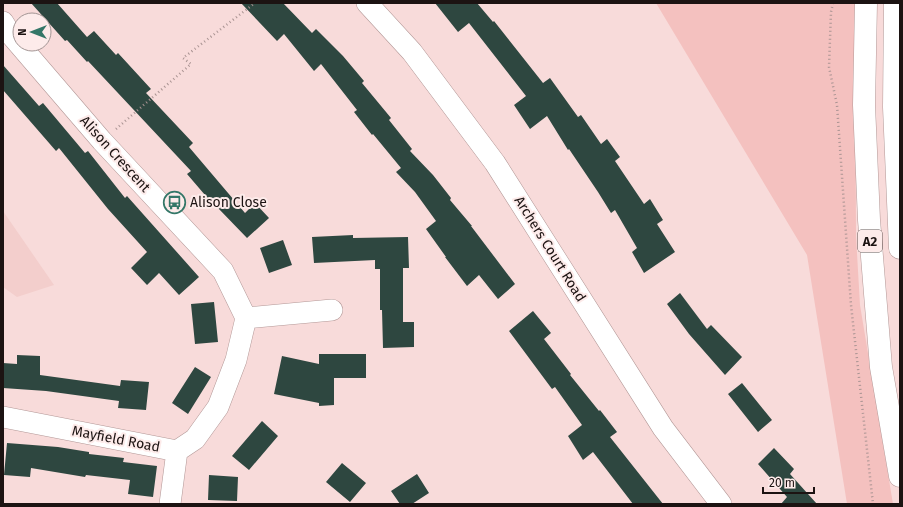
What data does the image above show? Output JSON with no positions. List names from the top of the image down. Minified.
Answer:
{"streets":{"highway":["A2"],"street":["Alison Crescent","Archers Court Road","Mayfield Road"]},"places":{"bus stop":["Alison Close"]},"scale_bar":"20 m","north":"left"}
